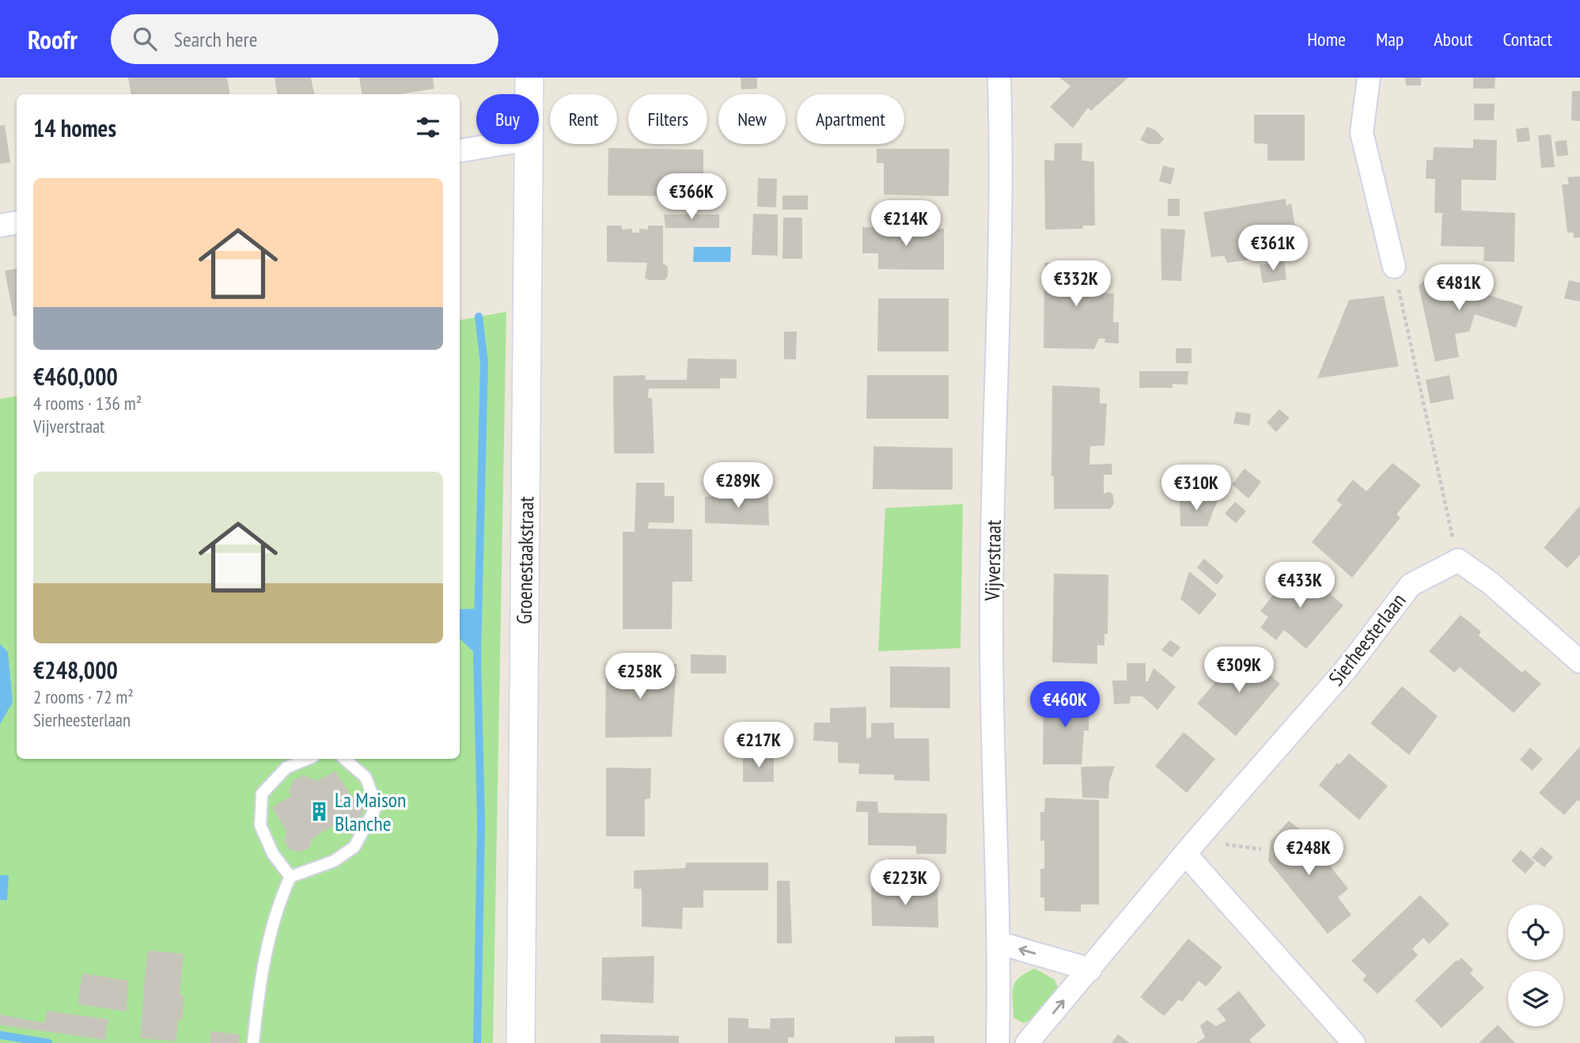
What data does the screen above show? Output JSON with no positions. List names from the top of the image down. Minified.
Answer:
{"streets":{"street":["Groenestaakstraat","Vijverstraat","Sierheesterlaan"]},"places":{"building":["La Maison Blanche"]},"page":{"header":"Roofr","search":"Search here","nav":["Home","Map","About","Contact"],"chip":["Buy","Rent","Filters","New","Apartment"],"heading":"14 homes","list":[{"name":"€460,000","note":"4 rooms · 136 m² · Vijverstraat"},{"name":"€248,000","note":"2 rooms · 72 m² · Sierheesterlaan"}],"price":["€366K","€214K","€361K","€332K","€481K","€289K","€310K","€433K","€309K","€258K","€460K","€217K","€248K","€223K"]}}
